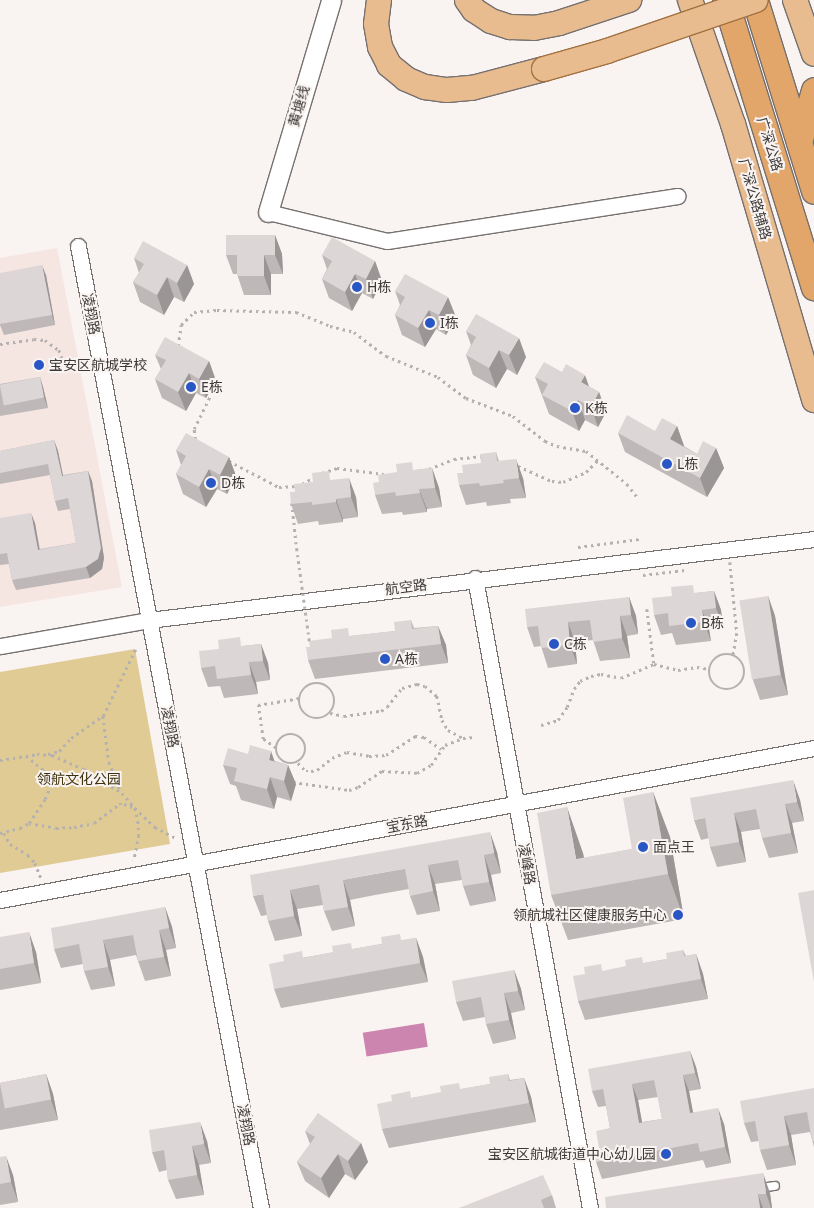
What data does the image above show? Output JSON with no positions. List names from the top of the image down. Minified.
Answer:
{"streets":{"highway":["广深公路"],"main road":["广深公路辅路"],"street":["黄塘线","凌翔路","航空路","宝东路","凌峰路"]},"crossings":[["凌翔路","航空路"],["凌翔路","宝东路"],["航空路","凌峰路"],["宝东路","凌峰路"]],"parks":["领航文化公园"],"places":["H栋","I栋","宝安区航城学校","E栋","K栋","L栋","D栋","B栋","C栋","A栋","面点王","领航城社区健康服务中心","宝安区航城街道中心幼儿园"]}
